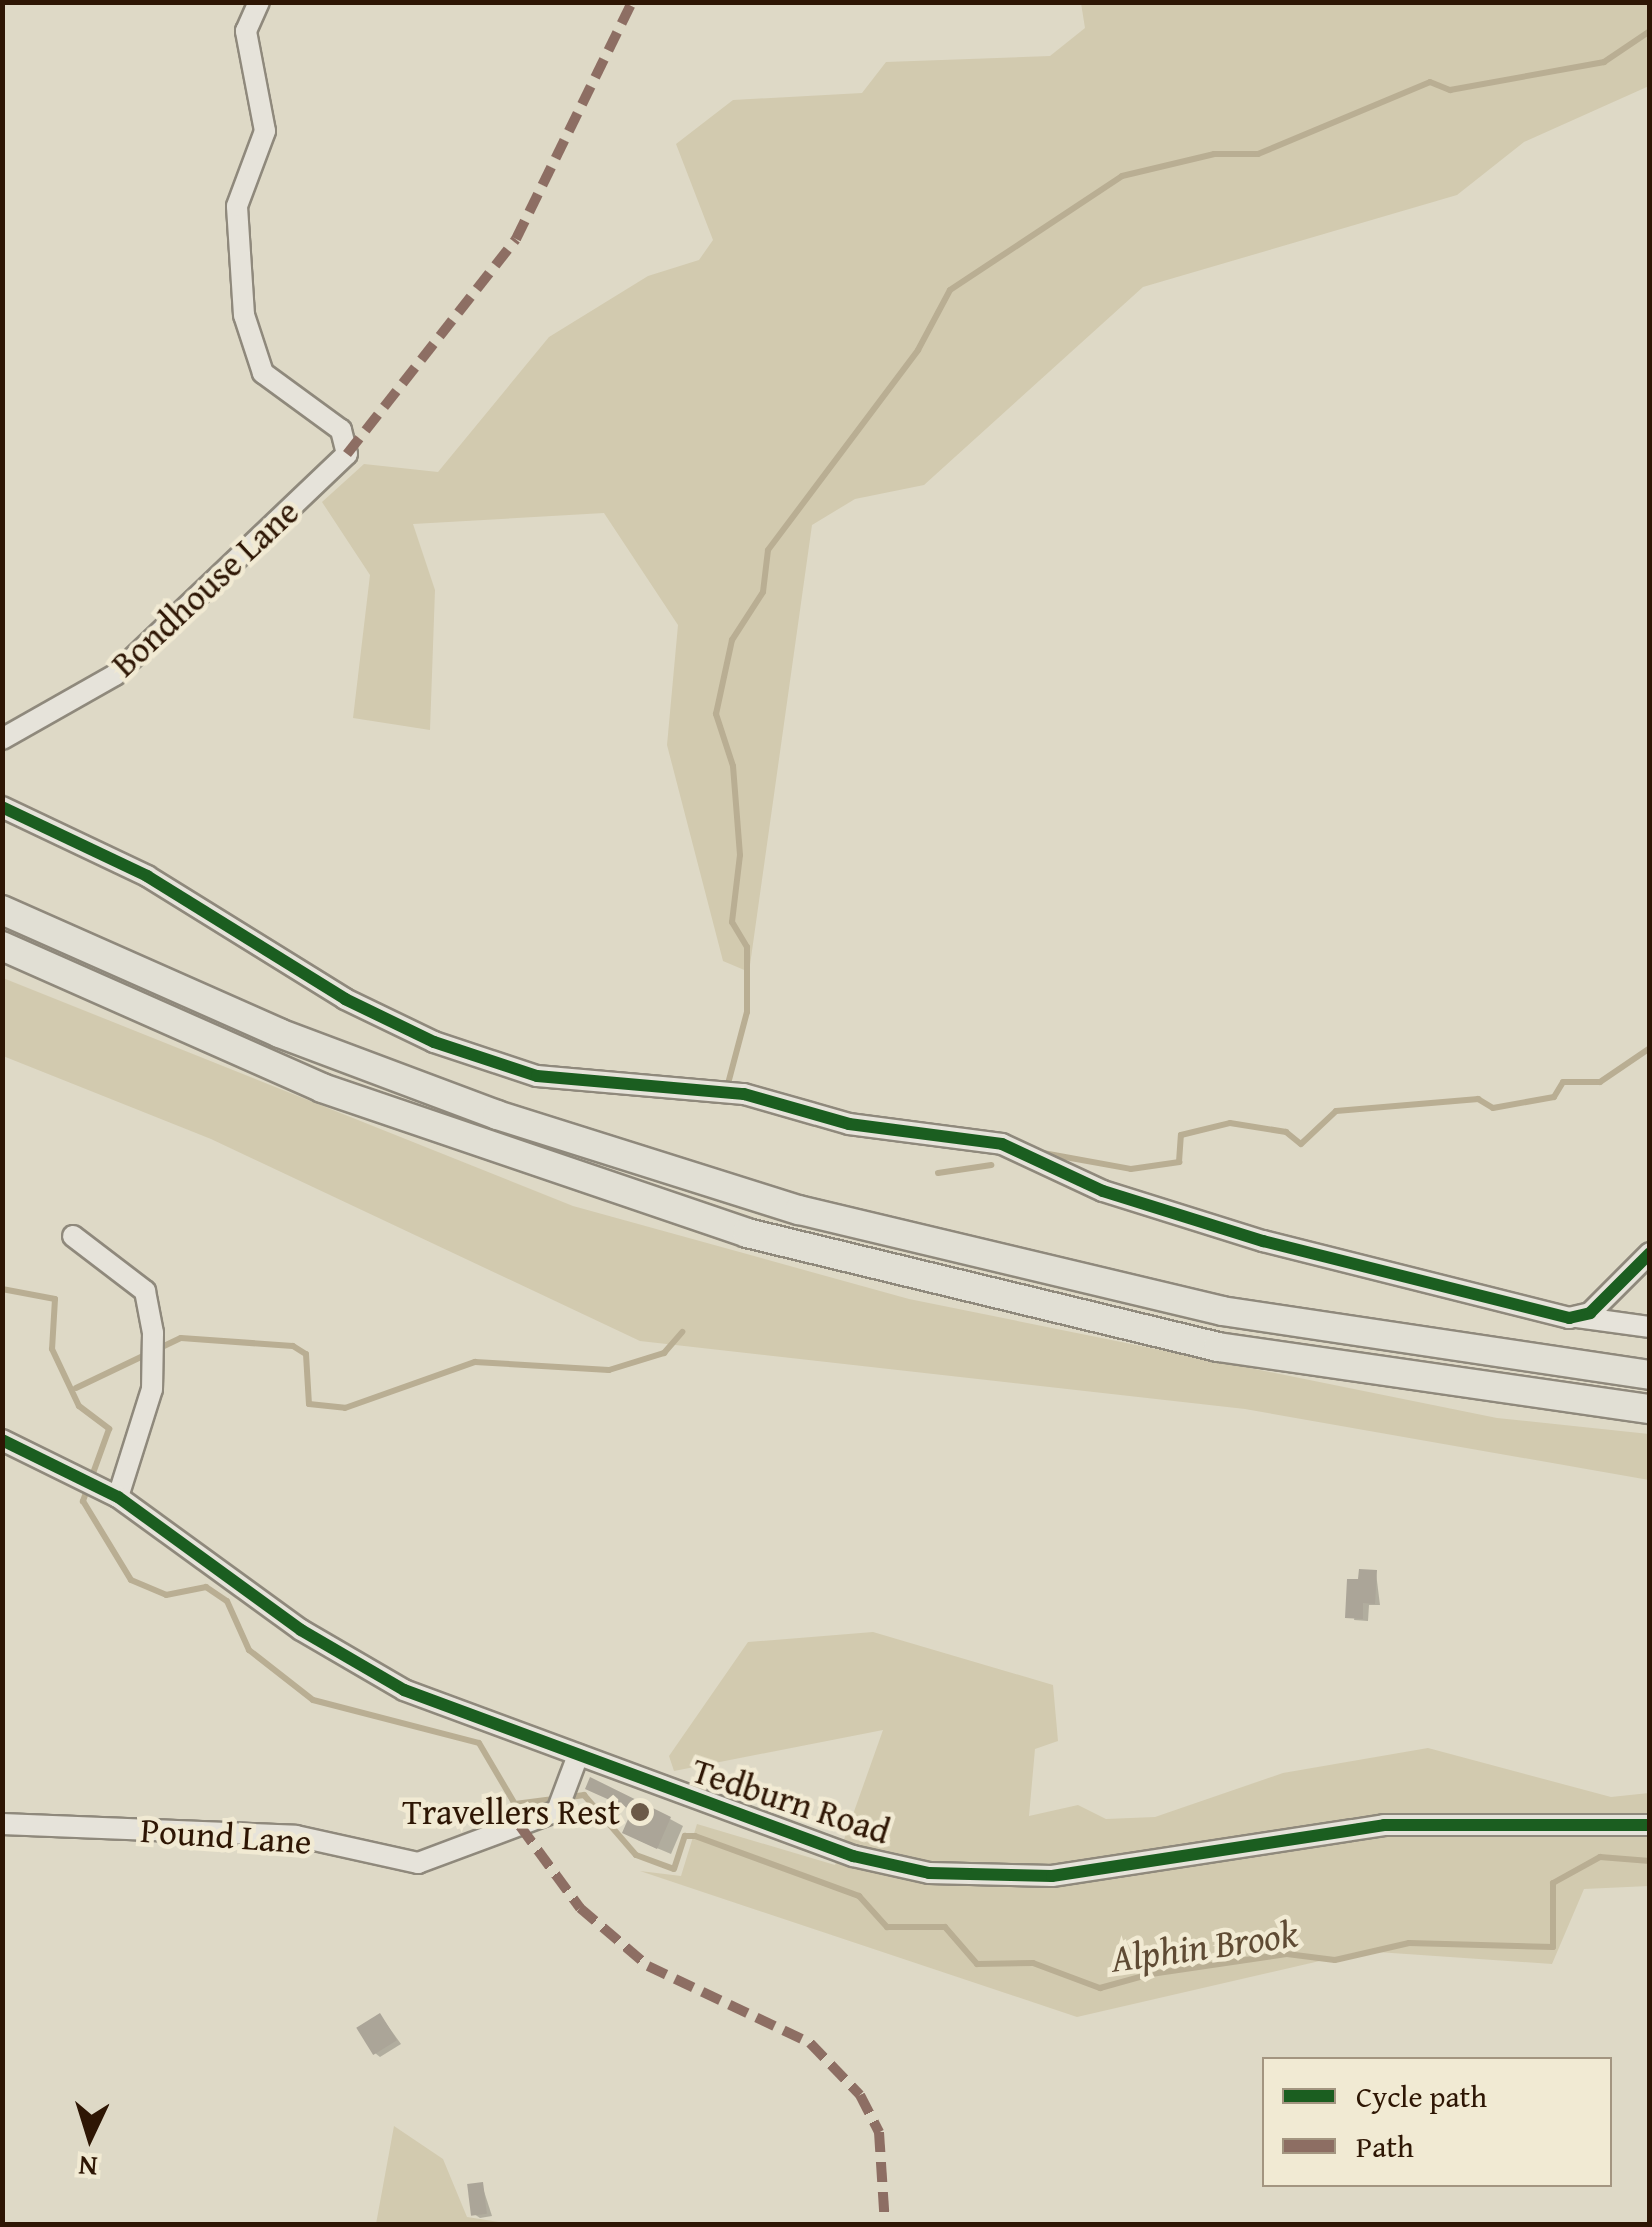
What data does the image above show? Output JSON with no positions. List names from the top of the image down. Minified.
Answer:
{"streets":{"street":["Bondhouse Lane","Tedburn Road","Pound Lane"]},"crossings":[["Tedburn Road","Pound Lane"]],"water":["Alphin Brook"],"places":["Travellers Rest"],"legend":["Cycle path","Path"],"north":"bottom"}
